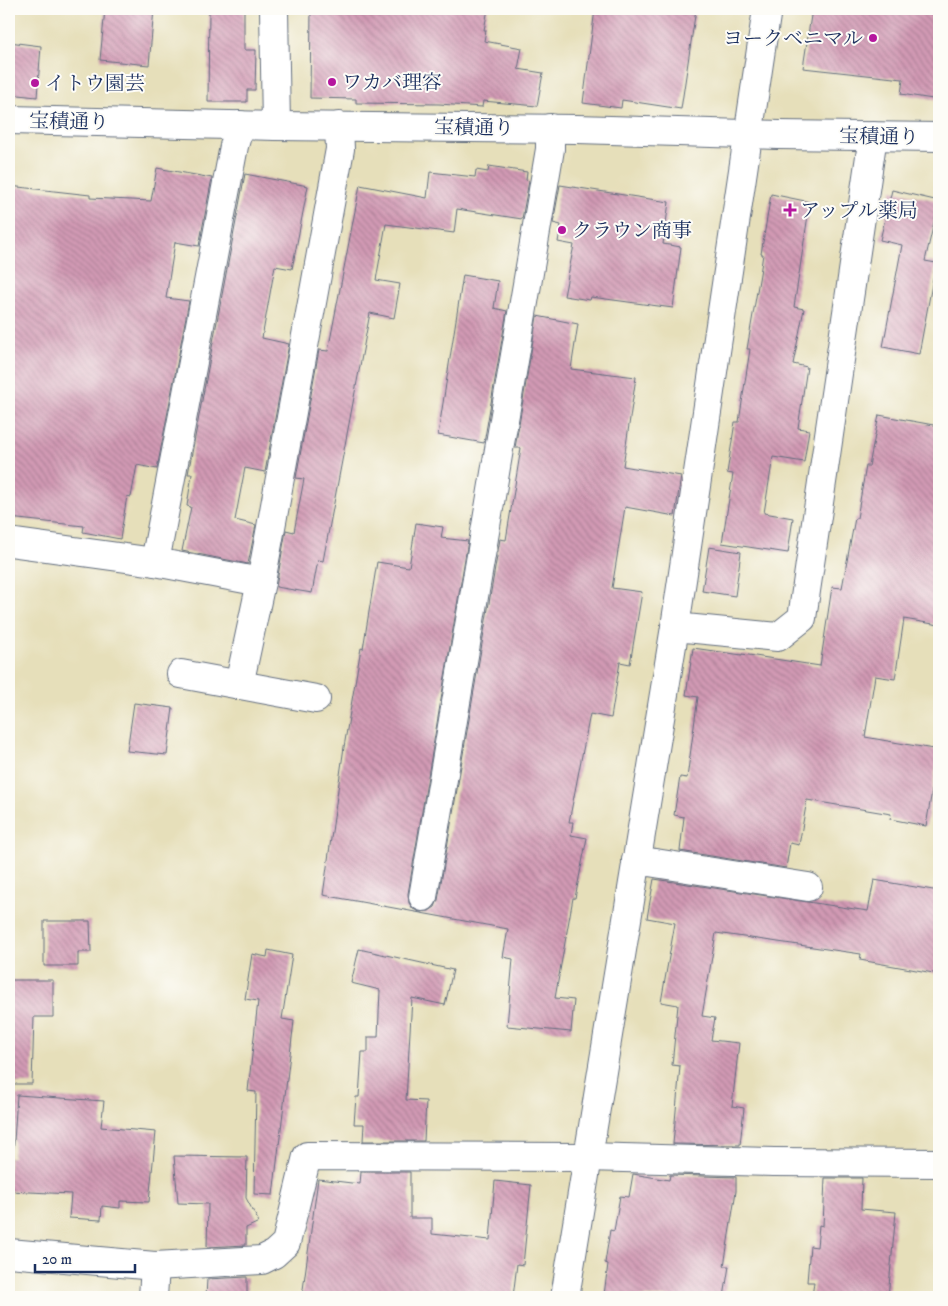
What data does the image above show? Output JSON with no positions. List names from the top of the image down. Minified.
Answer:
{"streets":{"street":["宝積通り"]},"places":{"other":["ヨークベニマル","ワカバ理容","イトウ園芸","クラウン商事"],"health":["アップル薬局"]},"scale_bar":"20 m"}
